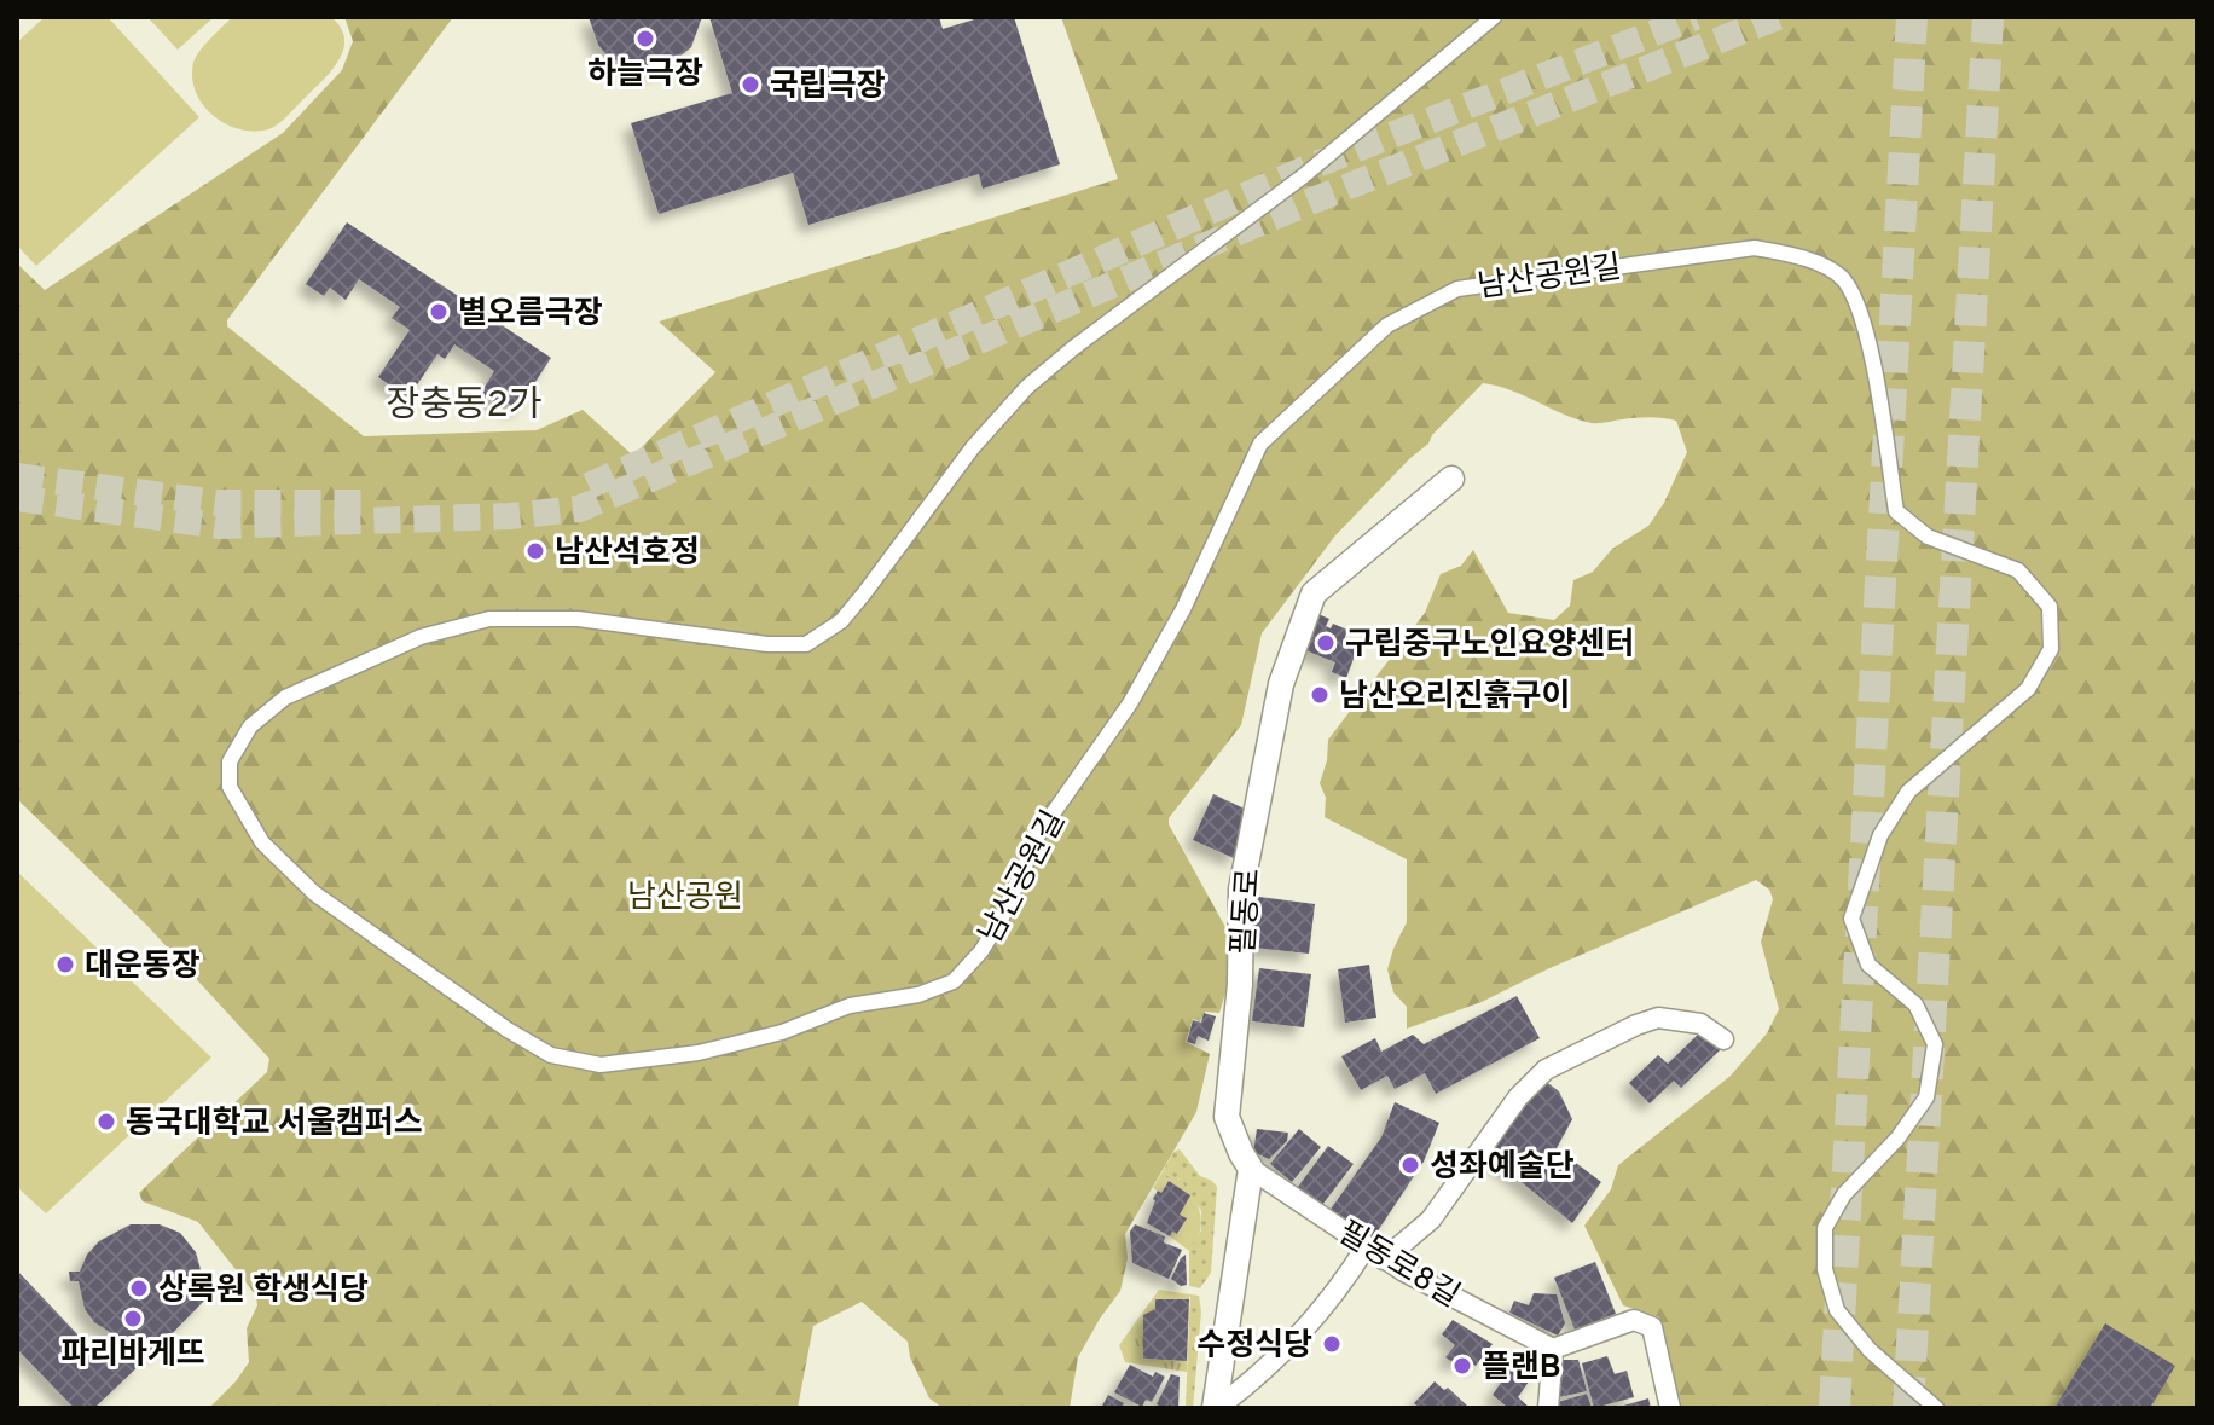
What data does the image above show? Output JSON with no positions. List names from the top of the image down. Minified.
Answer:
{"streets":{"street":["남산공원길","필동로","필동로8길"]},"crossings":[["필동로","필동로8길"]],"districts":["장충동2가"],"parks":["남산공원"],"places":["하늘극장","국립극장","별오름극장","남산석호정","구립중구노인요양센터","남산오리진흙구이","대운동장","동국대학교 서울캠퍼스","성좌예술단","상록원 학생식당","파리바게뜨","수정식당","플랜B"]}
